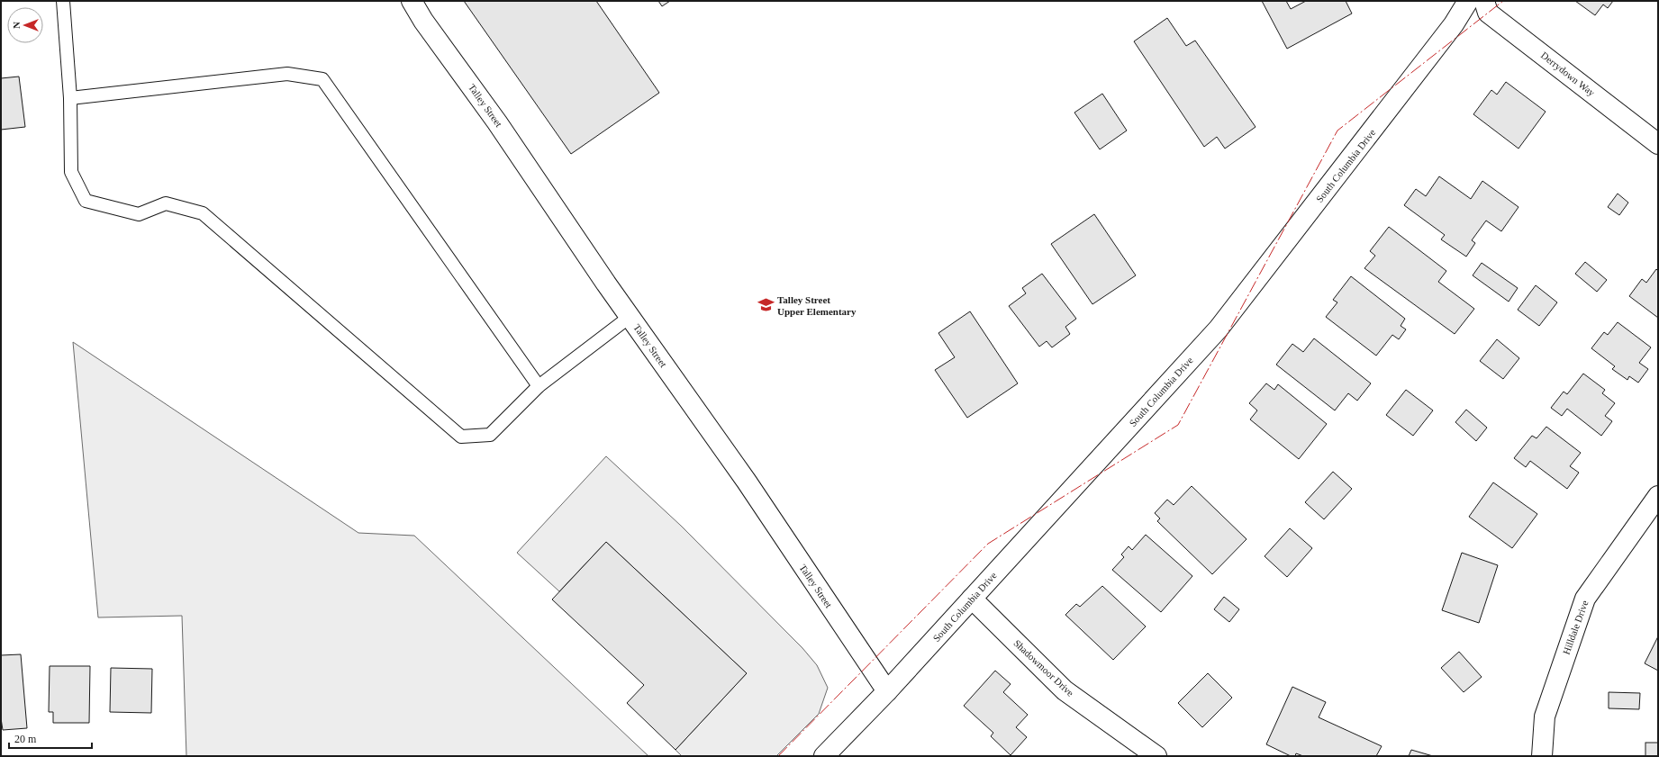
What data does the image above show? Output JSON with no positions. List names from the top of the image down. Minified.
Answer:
{"streets":{"street":["Derrydown Way","Talley Street","South Columbia Drive","Hilldale Drive","Shadowmoor Drive"]},"crossings":[["Talley Street","South Columbia Drive"],["South Columbia Drive","Shadowmoor Drive"]],"places":{"school or university":["Talley Street Upper Elementary"]},"scale_bar":"20 m","north":"left"}
